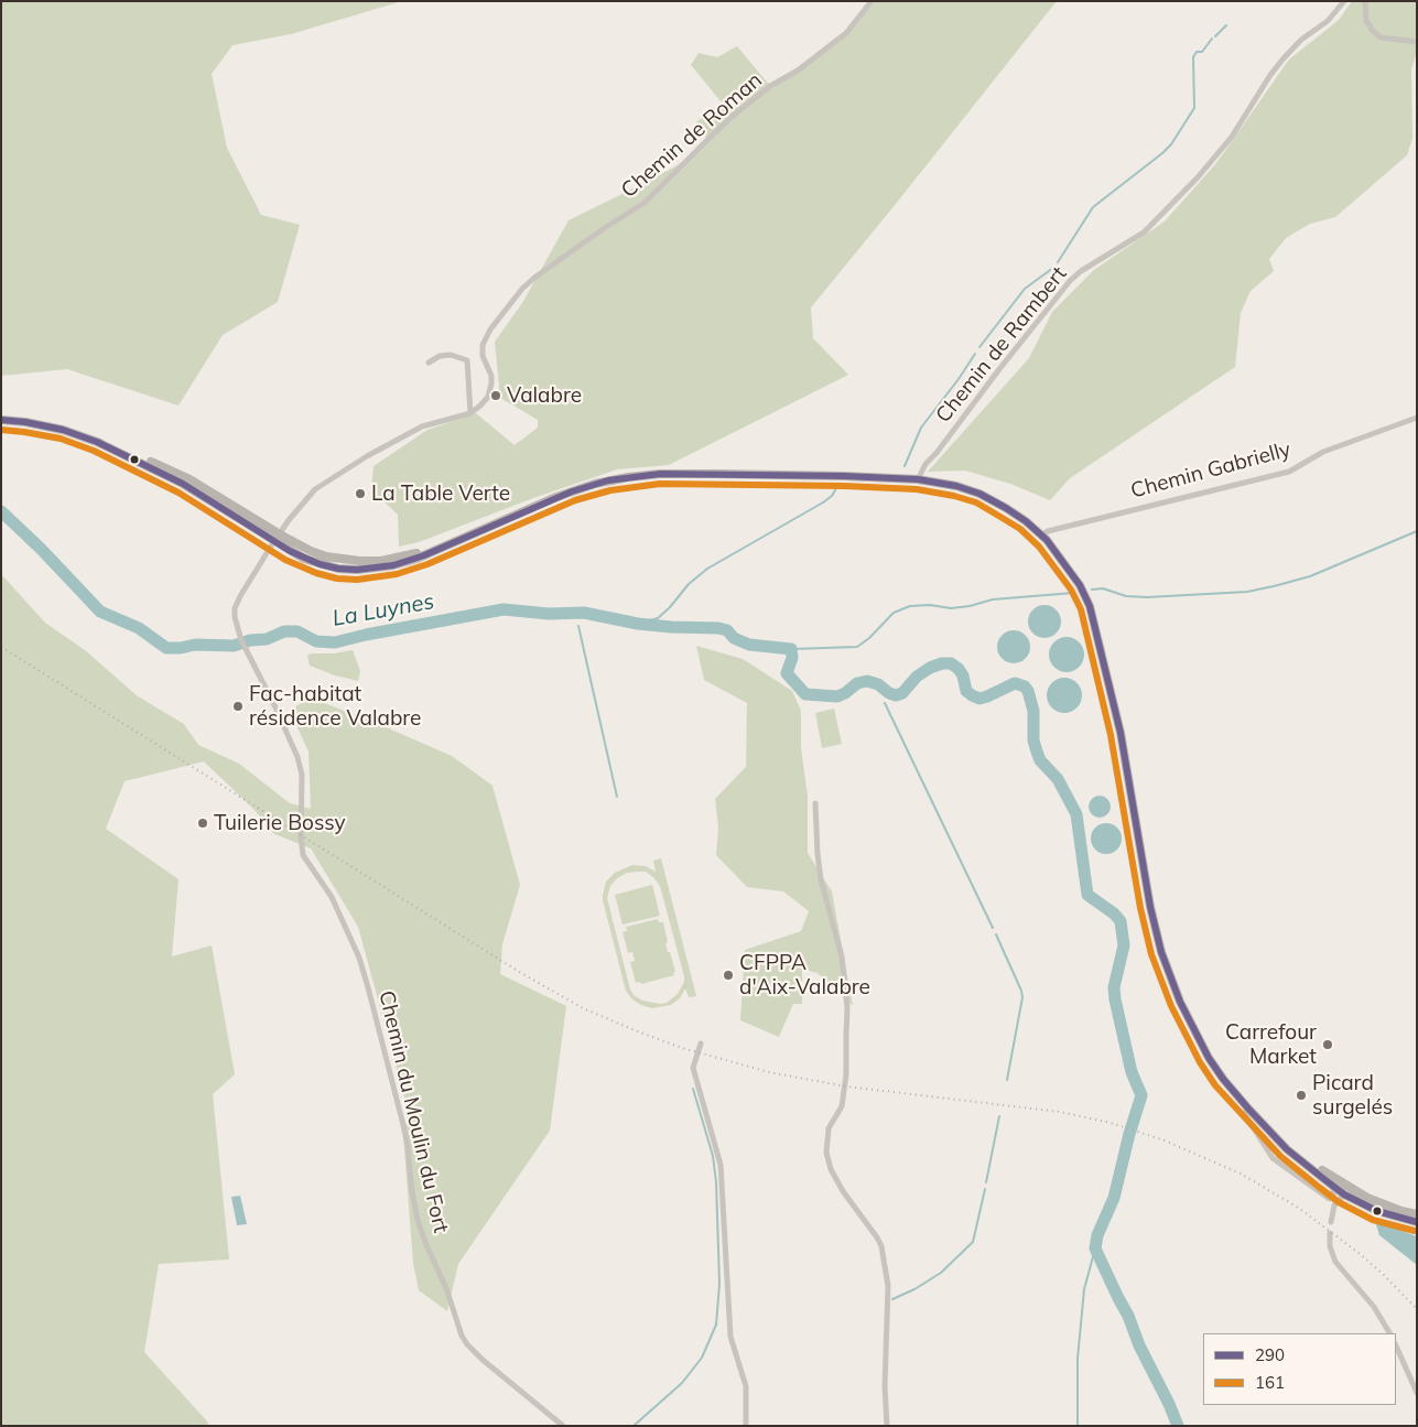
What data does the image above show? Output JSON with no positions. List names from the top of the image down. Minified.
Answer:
{"streets":{"street":["Chemin de Roman","Chemin de Rambert","Chemin Gabrielly","Chemin du Moulin du Fort"]},"crossings":[["Chemin de Roman","Chemin du Moulin du Fort"]],"water":["La Luynes"],"places":["Valabre","La Table Verte","Fac-habitat résidence Valabre","Tuilerie Bossy","CFPPA d'Aix-Valabre","Carrefour Market","Picard surgelés"],"lines":["transit line 290","transit line 161"],"legend":["290","161"]}
